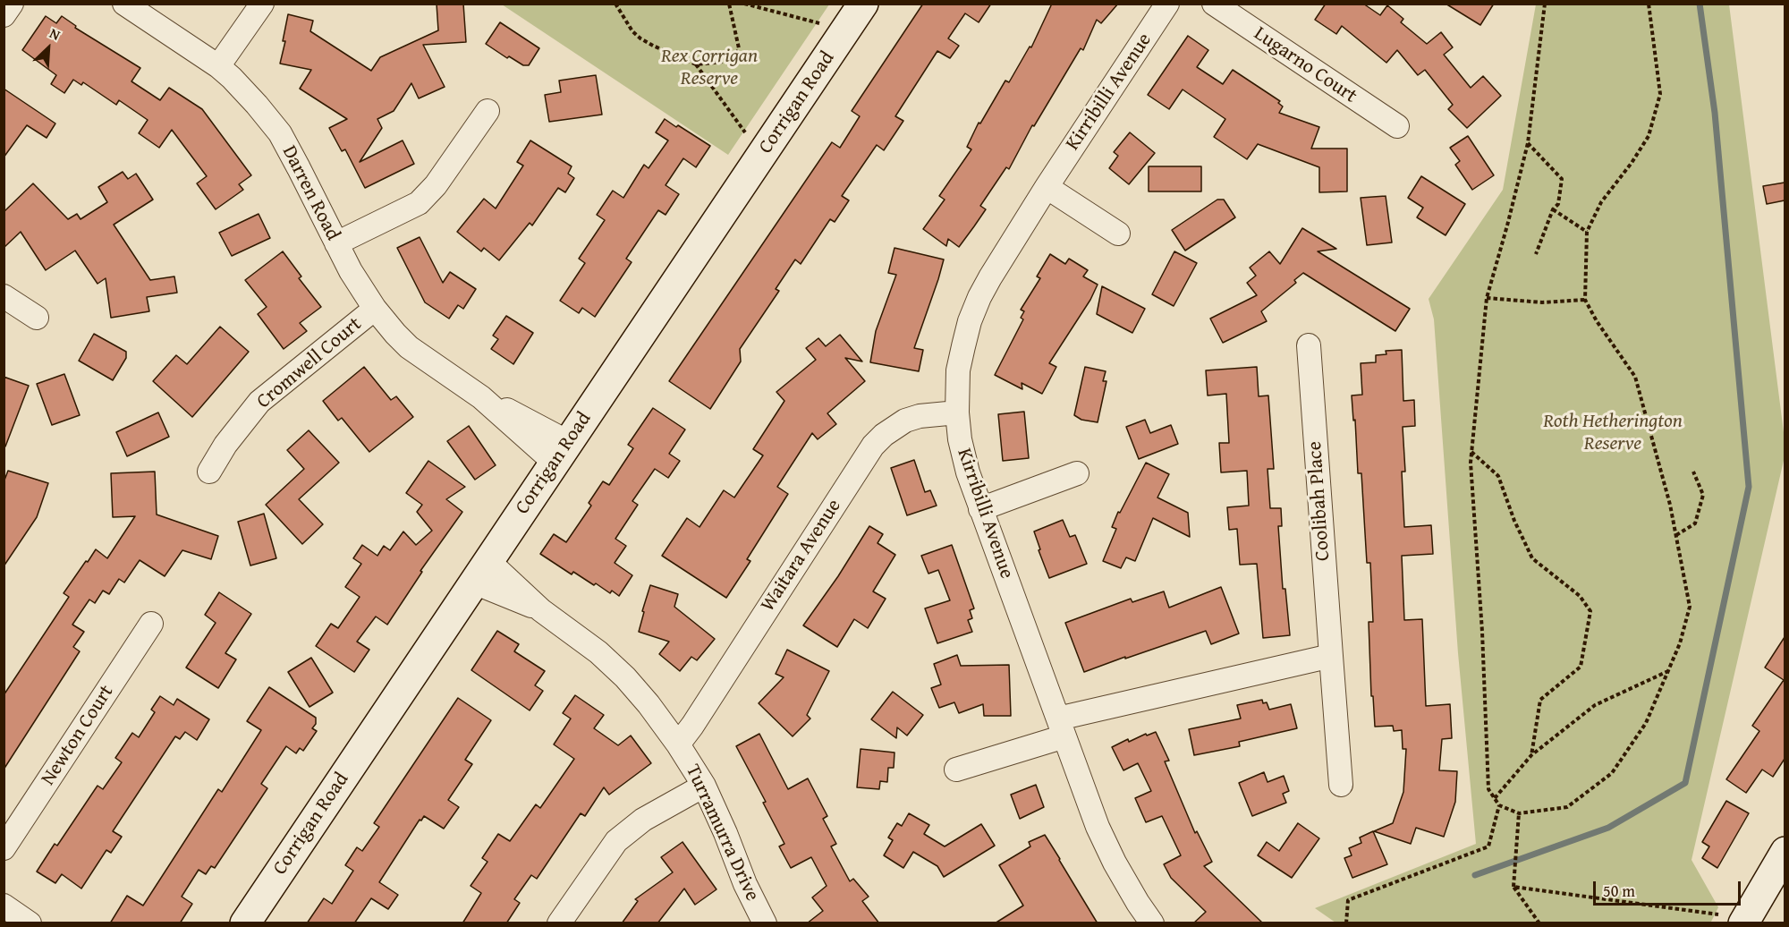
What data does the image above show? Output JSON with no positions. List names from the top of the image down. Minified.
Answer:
{"streets":{"main road":["Corrigan Road"],"street":["Lugarno Court","Kirribilli Avenue","Darren Road","Cromwell Court","Coolibah Place","Waitara Avenue","Newton Court","Turramurra Drive"]},"crossings":[["Kirribilli Avenue","Waitara Avenue"],["Corrigan Road","Darren Road"],["Corrigan Road","Turramurra Drive"],["Darren Road","Cromwell Court"],["Waitara Avenue","Turramurra Drive"]],"parks":["Rex Corrigan Reserve","Roth Hetherington Reserve"],"scale_bar":"50 m","north":"top right"}
